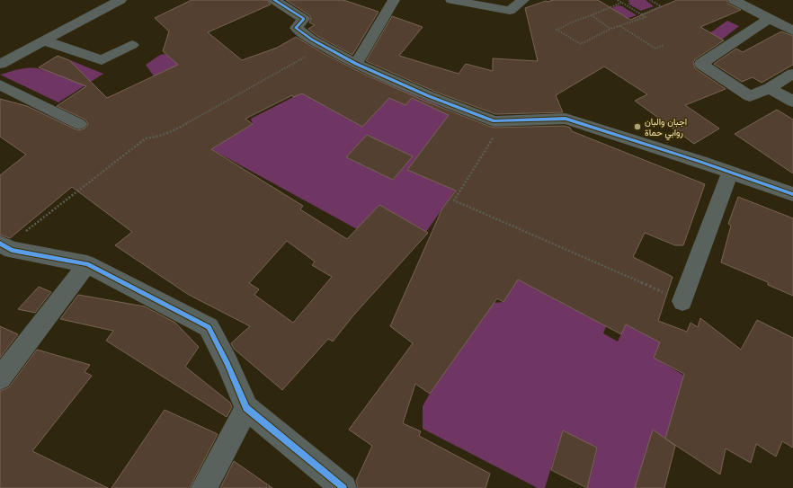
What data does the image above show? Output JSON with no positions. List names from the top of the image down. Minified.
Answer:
{"places":["اجبان والبان روابي حماة"]}
